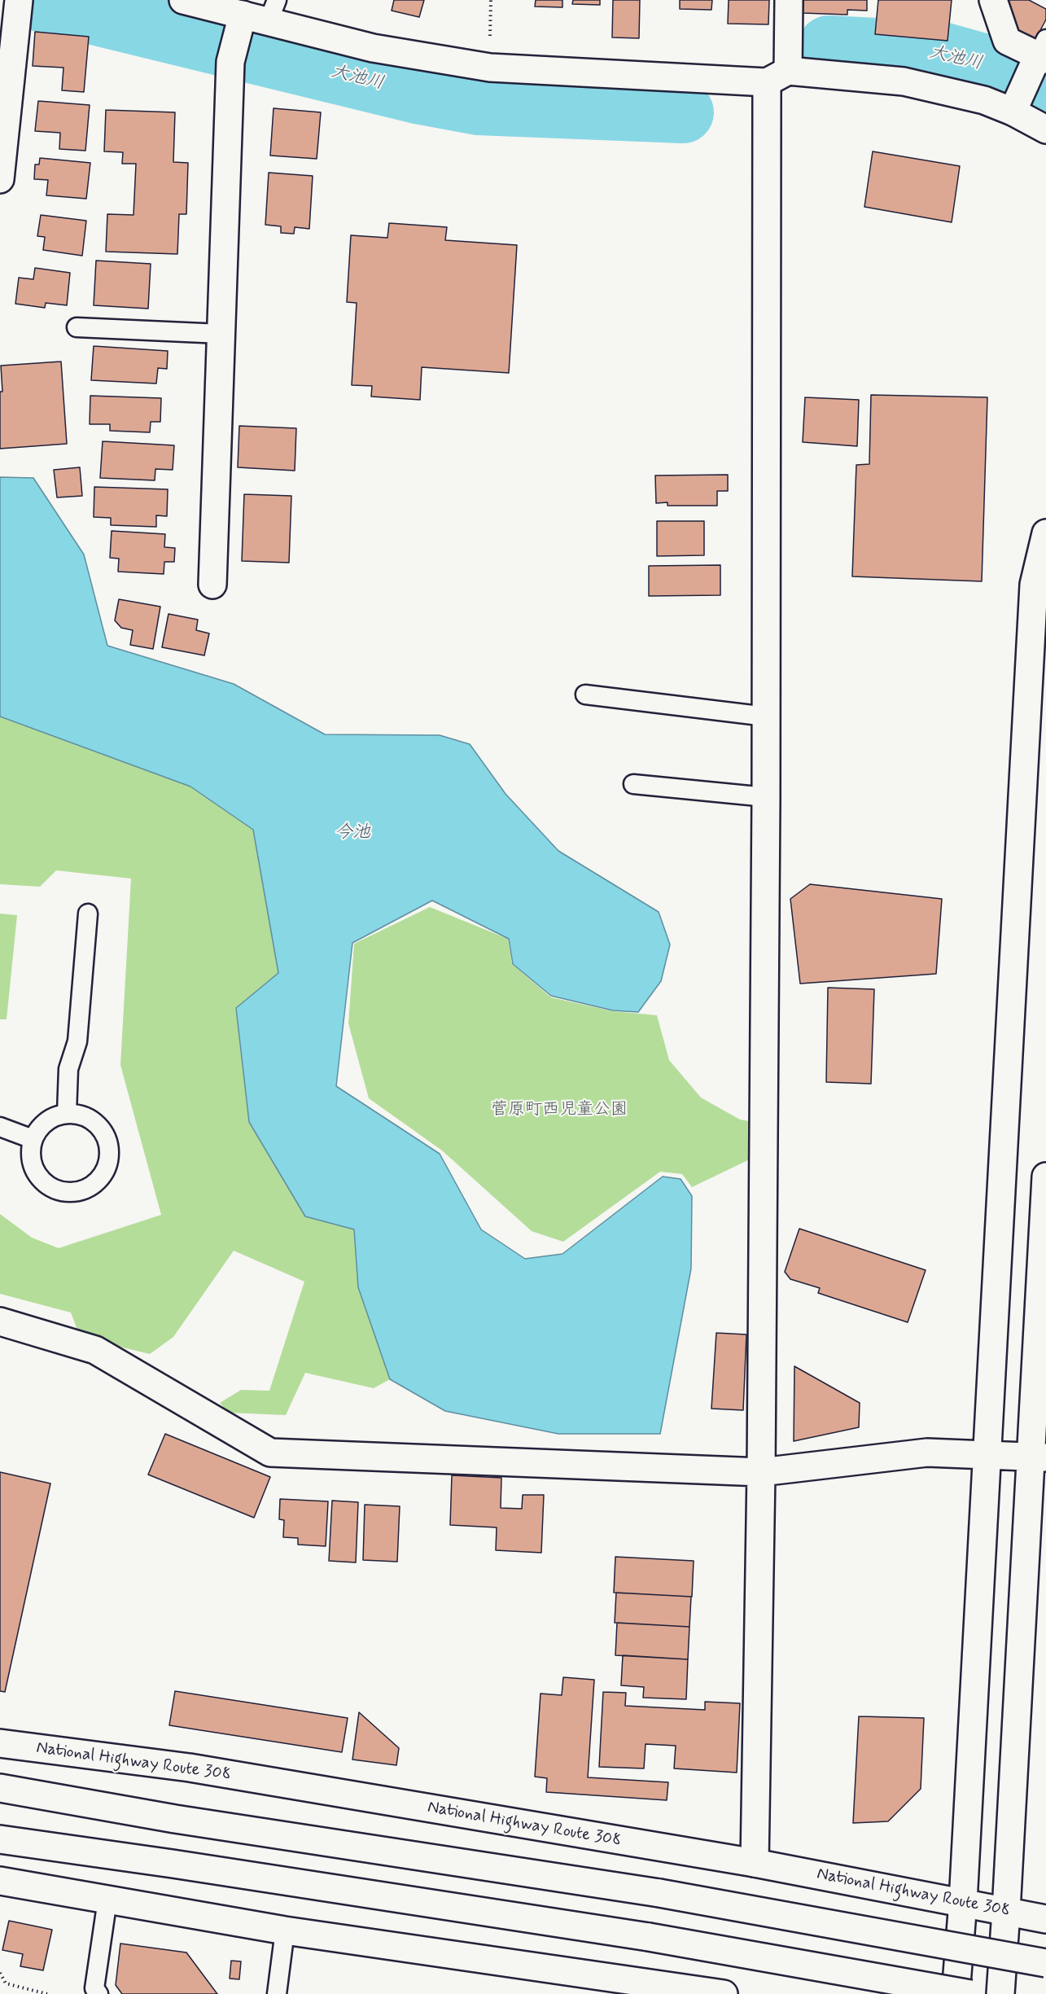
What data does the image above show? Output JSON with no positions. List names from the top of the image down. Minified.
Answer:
{"streets":{"main road":["National Highway Route 308"]},"water":["大池川","今池"],"parks":["菅原町西児童公園"]}
